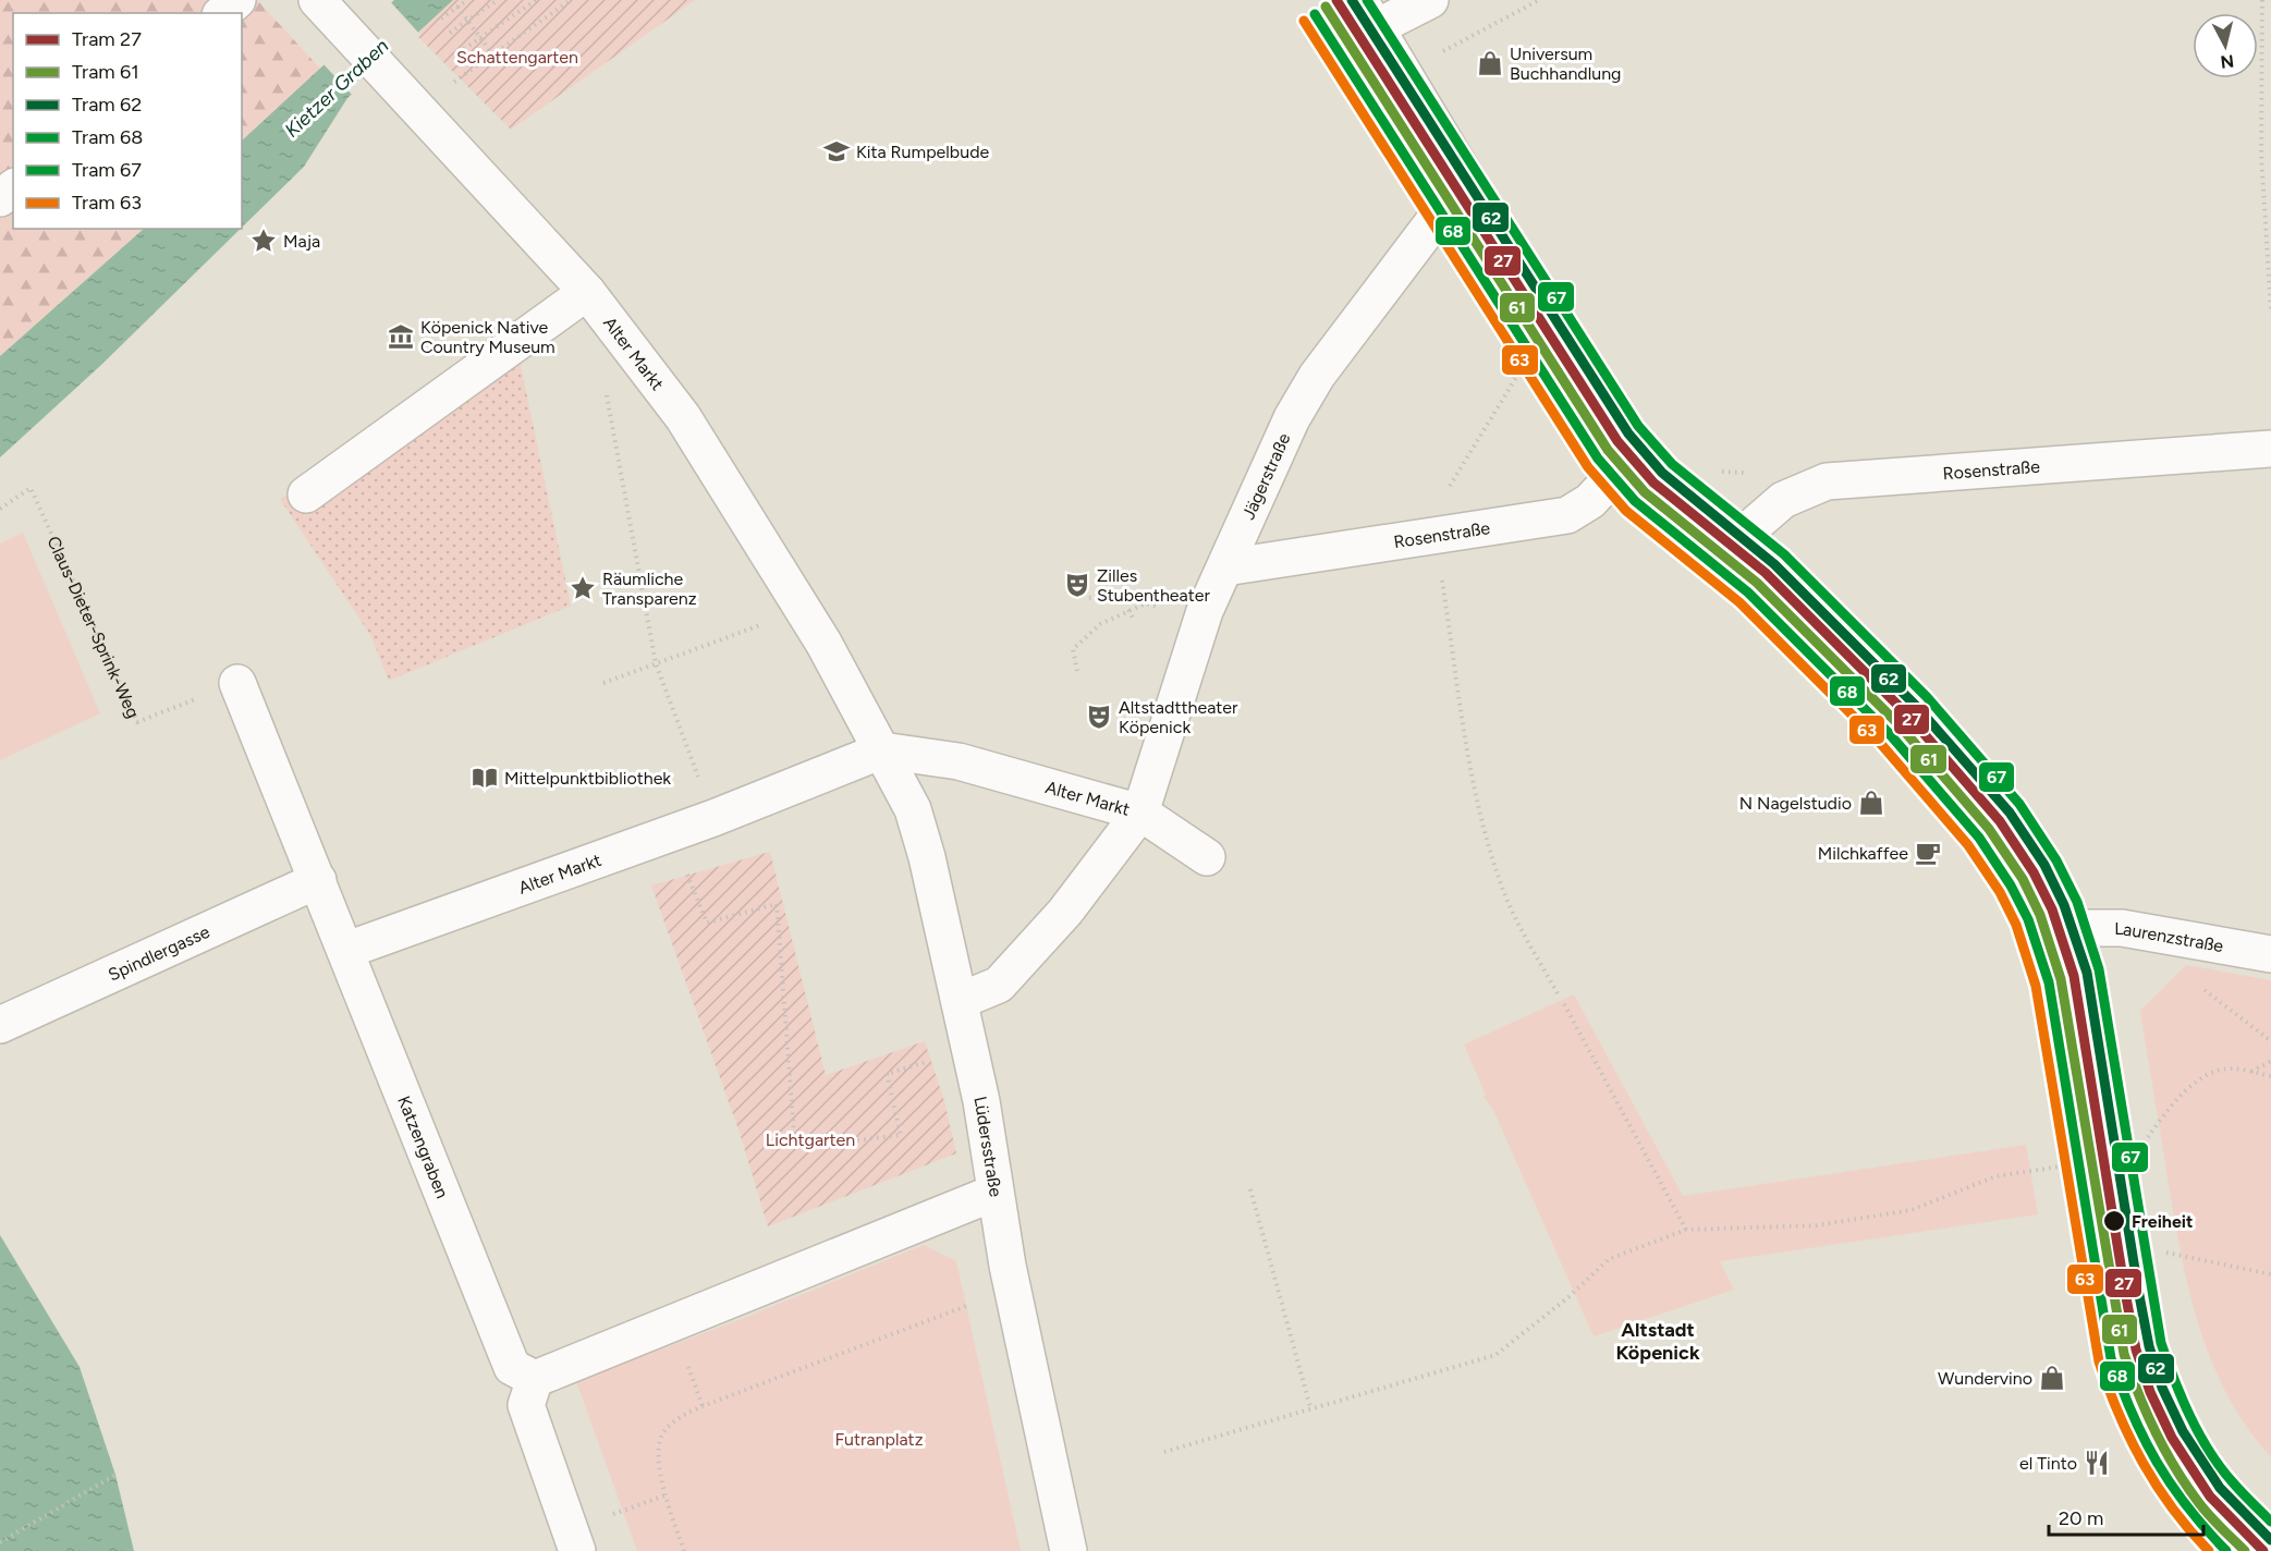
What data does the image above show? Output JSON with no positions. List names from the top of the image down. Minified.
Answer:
{"streets":{"street":["Alter Markt","Rosenstraße","Jägerstraße","Laurenzstraße","Spindlergasse","Katzengraben","Lüdersstraße"],"path":["Claus-Dieter-Sprink-Weg"]},"crossings":[["Alter Markt","Jägerstraße"],["Alter Markt","Katzengraben"],["Alter Markt","Lüdersstraße"],["Rosenstraße","Jägerstraße"],["Jägerstraße","Lüdersstraße"],["Claus-Dieter-Sprink-Weg","Katzengraben"],["Spindlergasse","Katzengraben"]],"districts":["Altstadt Köpenick"],"water":["Kietzer Graben"],"parks":["Schattengarten","Lichtgarten","Futranplatz"],"places":{"shop":["Universum Buchhandlung","N Nagelstudio","Wundervino"],"school or university":["Kita Rumpelbude"],"place":["Maja","Räumliche Transparenz"],"museum":["Köpenick Native Country Museum"],"theatre":["Zilles Stubentheater","Altstadttheater Köpenick"],"library":["Mittelpunktbibliothek"],"cafe":["Milchkaffee"],"other":["Freiheit"],"restaurant":["el Tinto"]},"lines":["tram line 27","tram line 62","tram line 67","tram line 61","tram line 68","tram line 63"],"legend":["Tram 27","Tram 61","Tram 62","Tram 68","Tram 67","Tram 63"],"scale_bar":"20 m","north":"bottom"}
